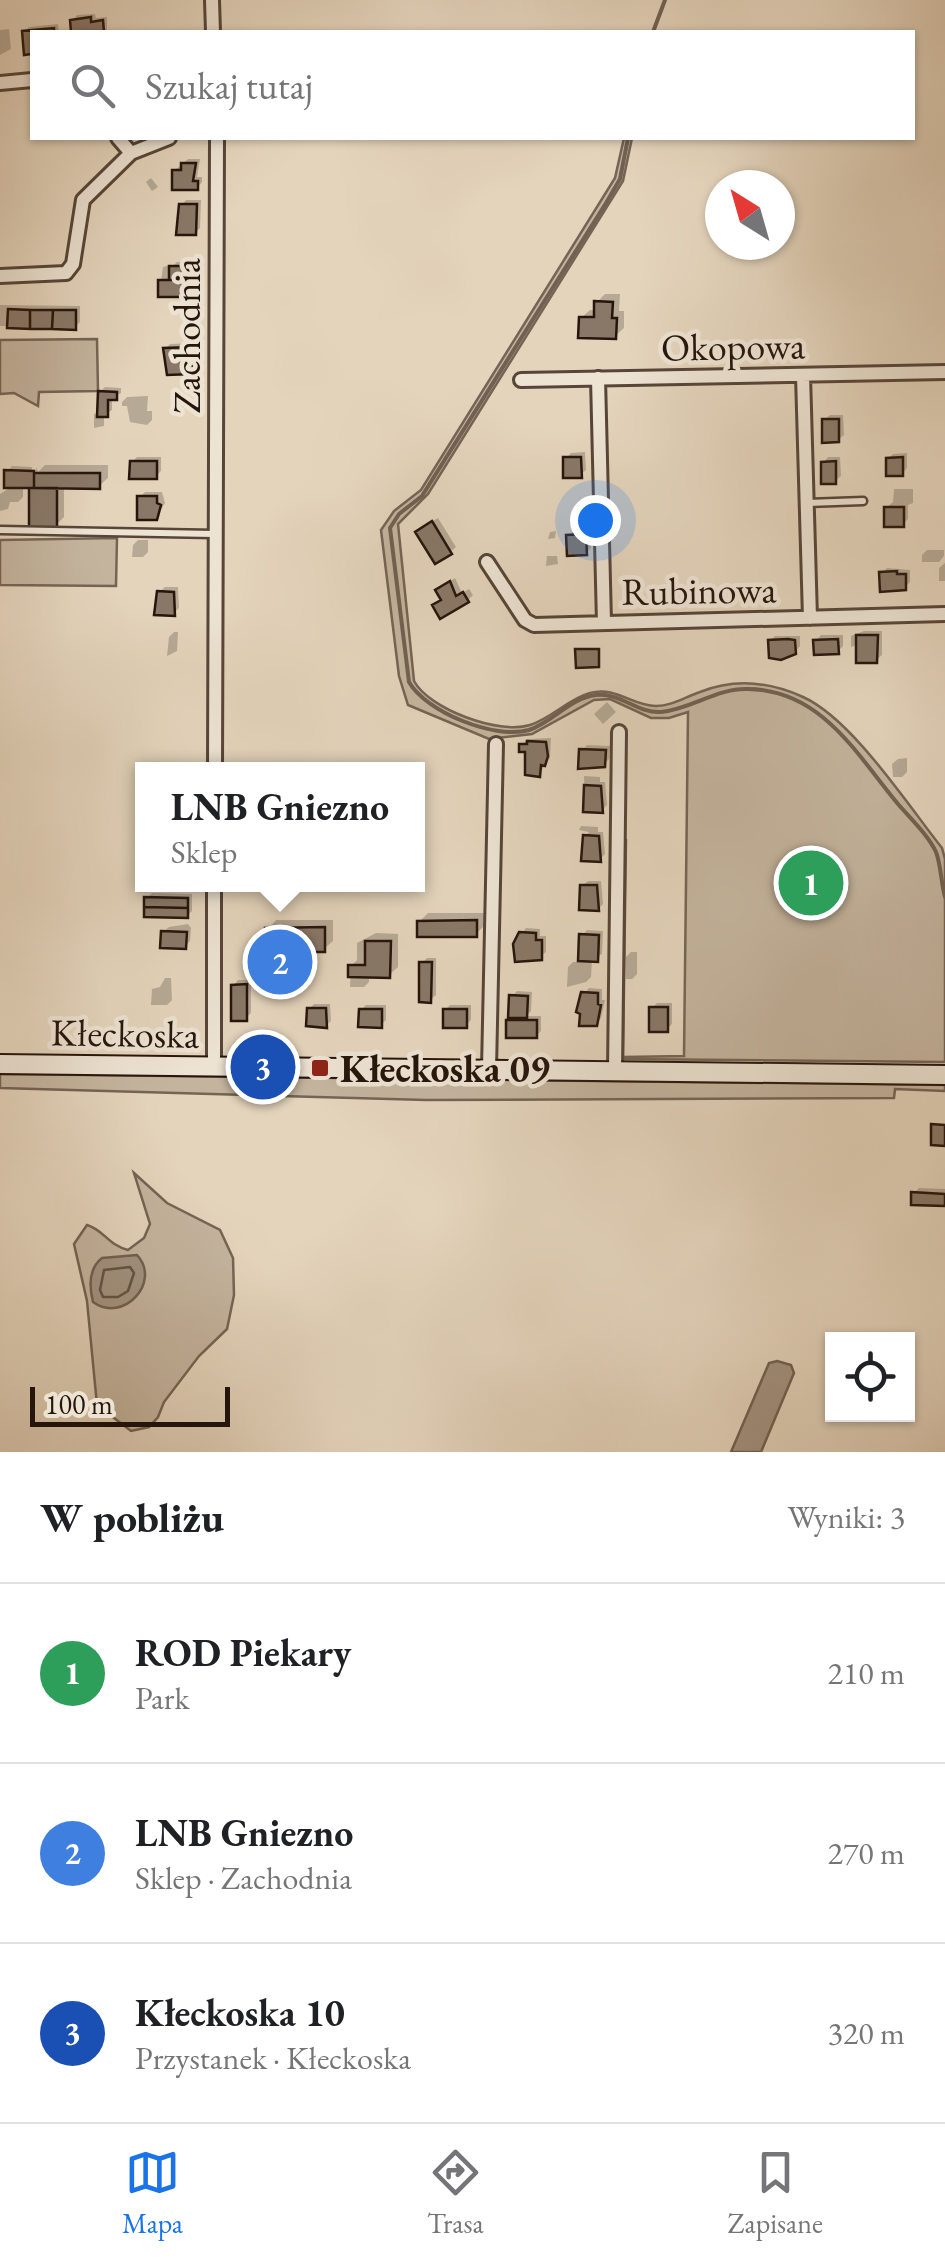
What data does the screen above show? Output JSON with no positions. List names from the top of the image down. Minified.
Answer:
{"streets":{"main road":["Kłeckoska"],"street":["Zachodnia","Okopowa","Rubinowa"]},"places":{"transit":["Kłeckoska 09"]},"scale_bar":"100 m","north":"top left","page":{"search":"Szukaj tutaj","popup":["LNB Gniezno","Sklep"],"pins":["1","2","3"],"scale":"100 m","heading":["W pobliżu","Wyniki: 3"],"list":[{"mark":"1","name":"ROD Piekary","note":"Park","value":"210 m"},{"mark":"2","name":"LNB Gniezno","note":"Sklep · Zachodnia","value":"270 m"},{"mark":"3","name":"Kłeckoska 10","note":"Przystanek · Kłeckoska","value":"320 m"}],"nav":["Mapa","Trasa","Zapisane"]}}
